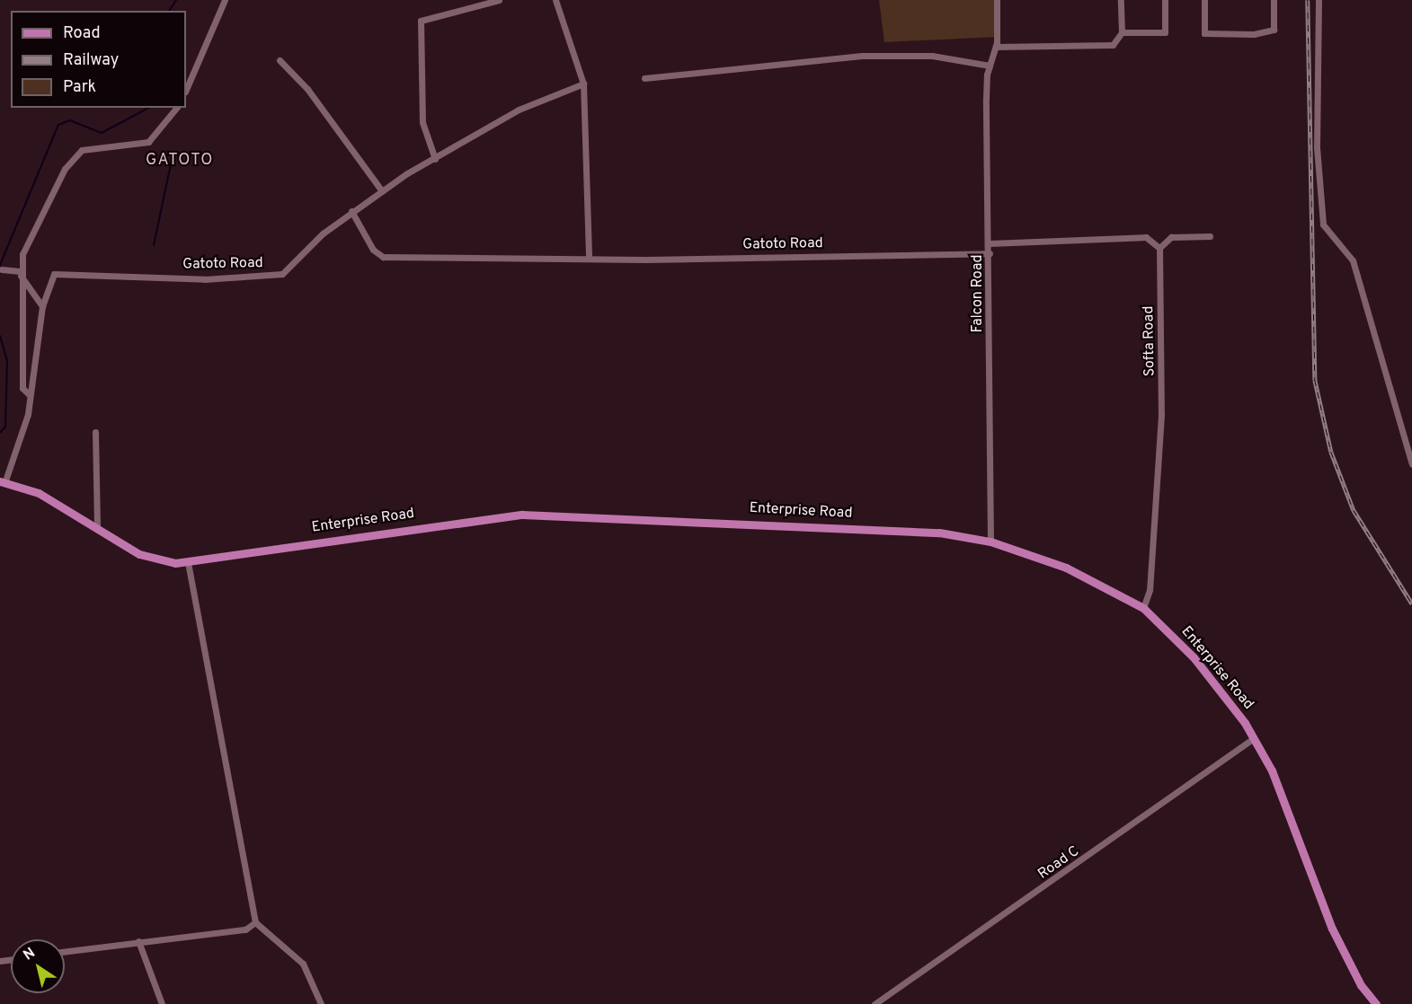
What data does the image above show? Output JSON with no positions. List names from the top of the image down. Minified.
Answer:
{"streets":{"main road":["Enterprise Road"],"street":["Gatoto Road","Falcon Road","Softa Road","Road C"]},"crossings":[["Gatoto Road","Falcon Road"],["Gatoto Road","Enterprise Road"],["Falcon Road","Enterprise Road"],["Softa Road","Enterprise Road"],["Enterprise Road","Road C"]],"districts":["GATOTO"],"legend":["Road","Railway","Park"],"north":"top left"}
